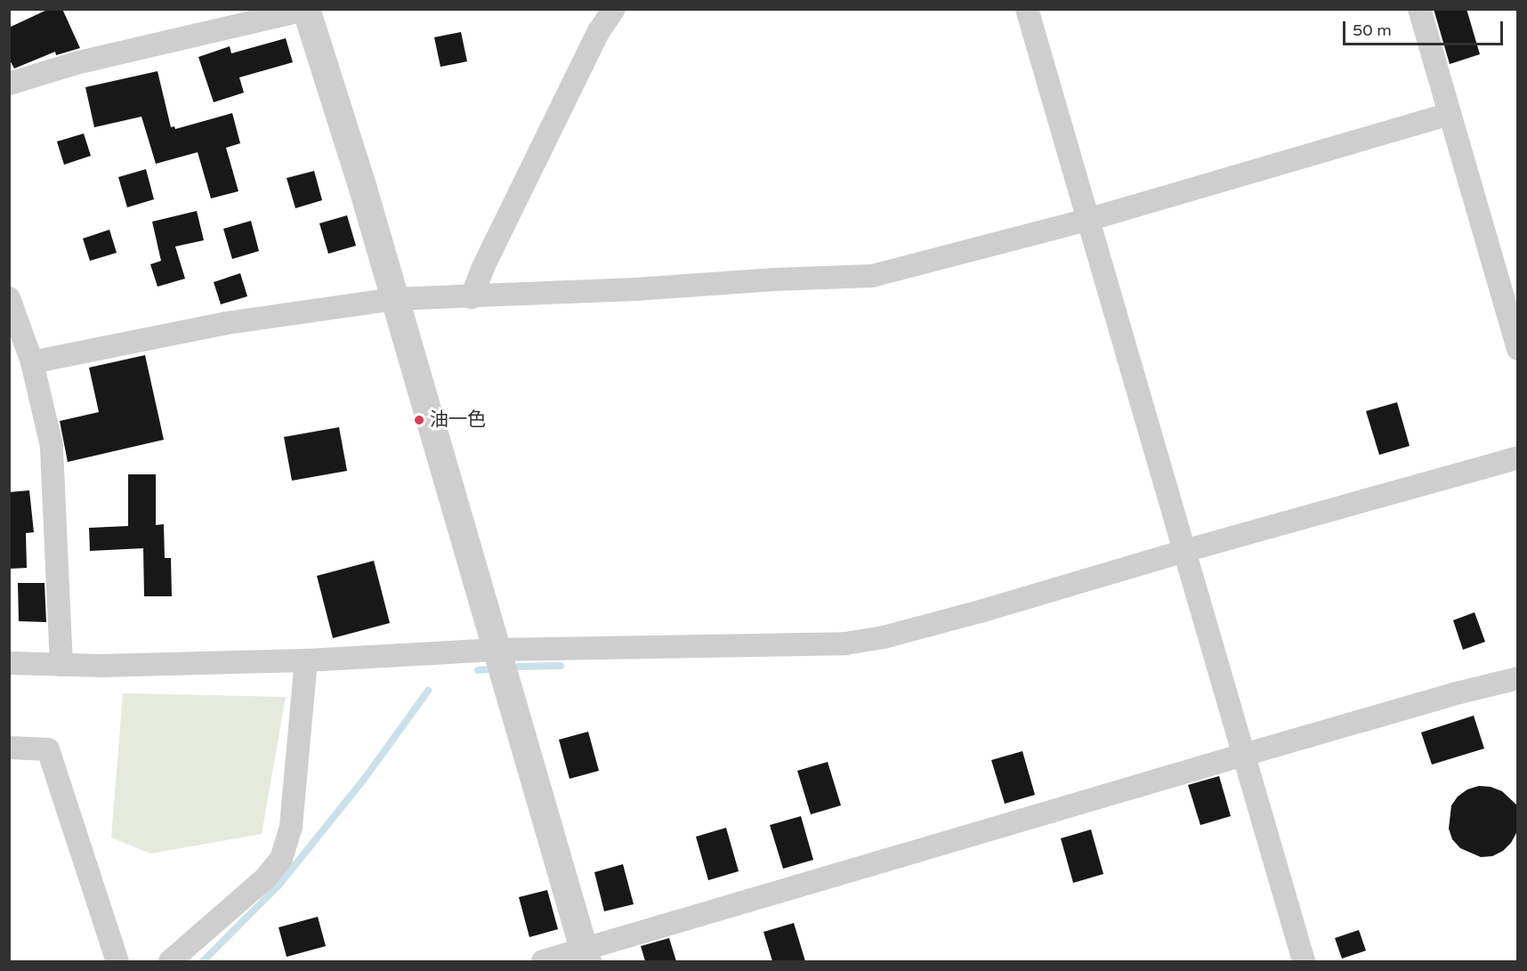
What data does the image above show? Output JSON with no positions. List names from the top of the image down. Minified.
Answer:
{"places":["油一色"],"scale_bar":"50 m"}
